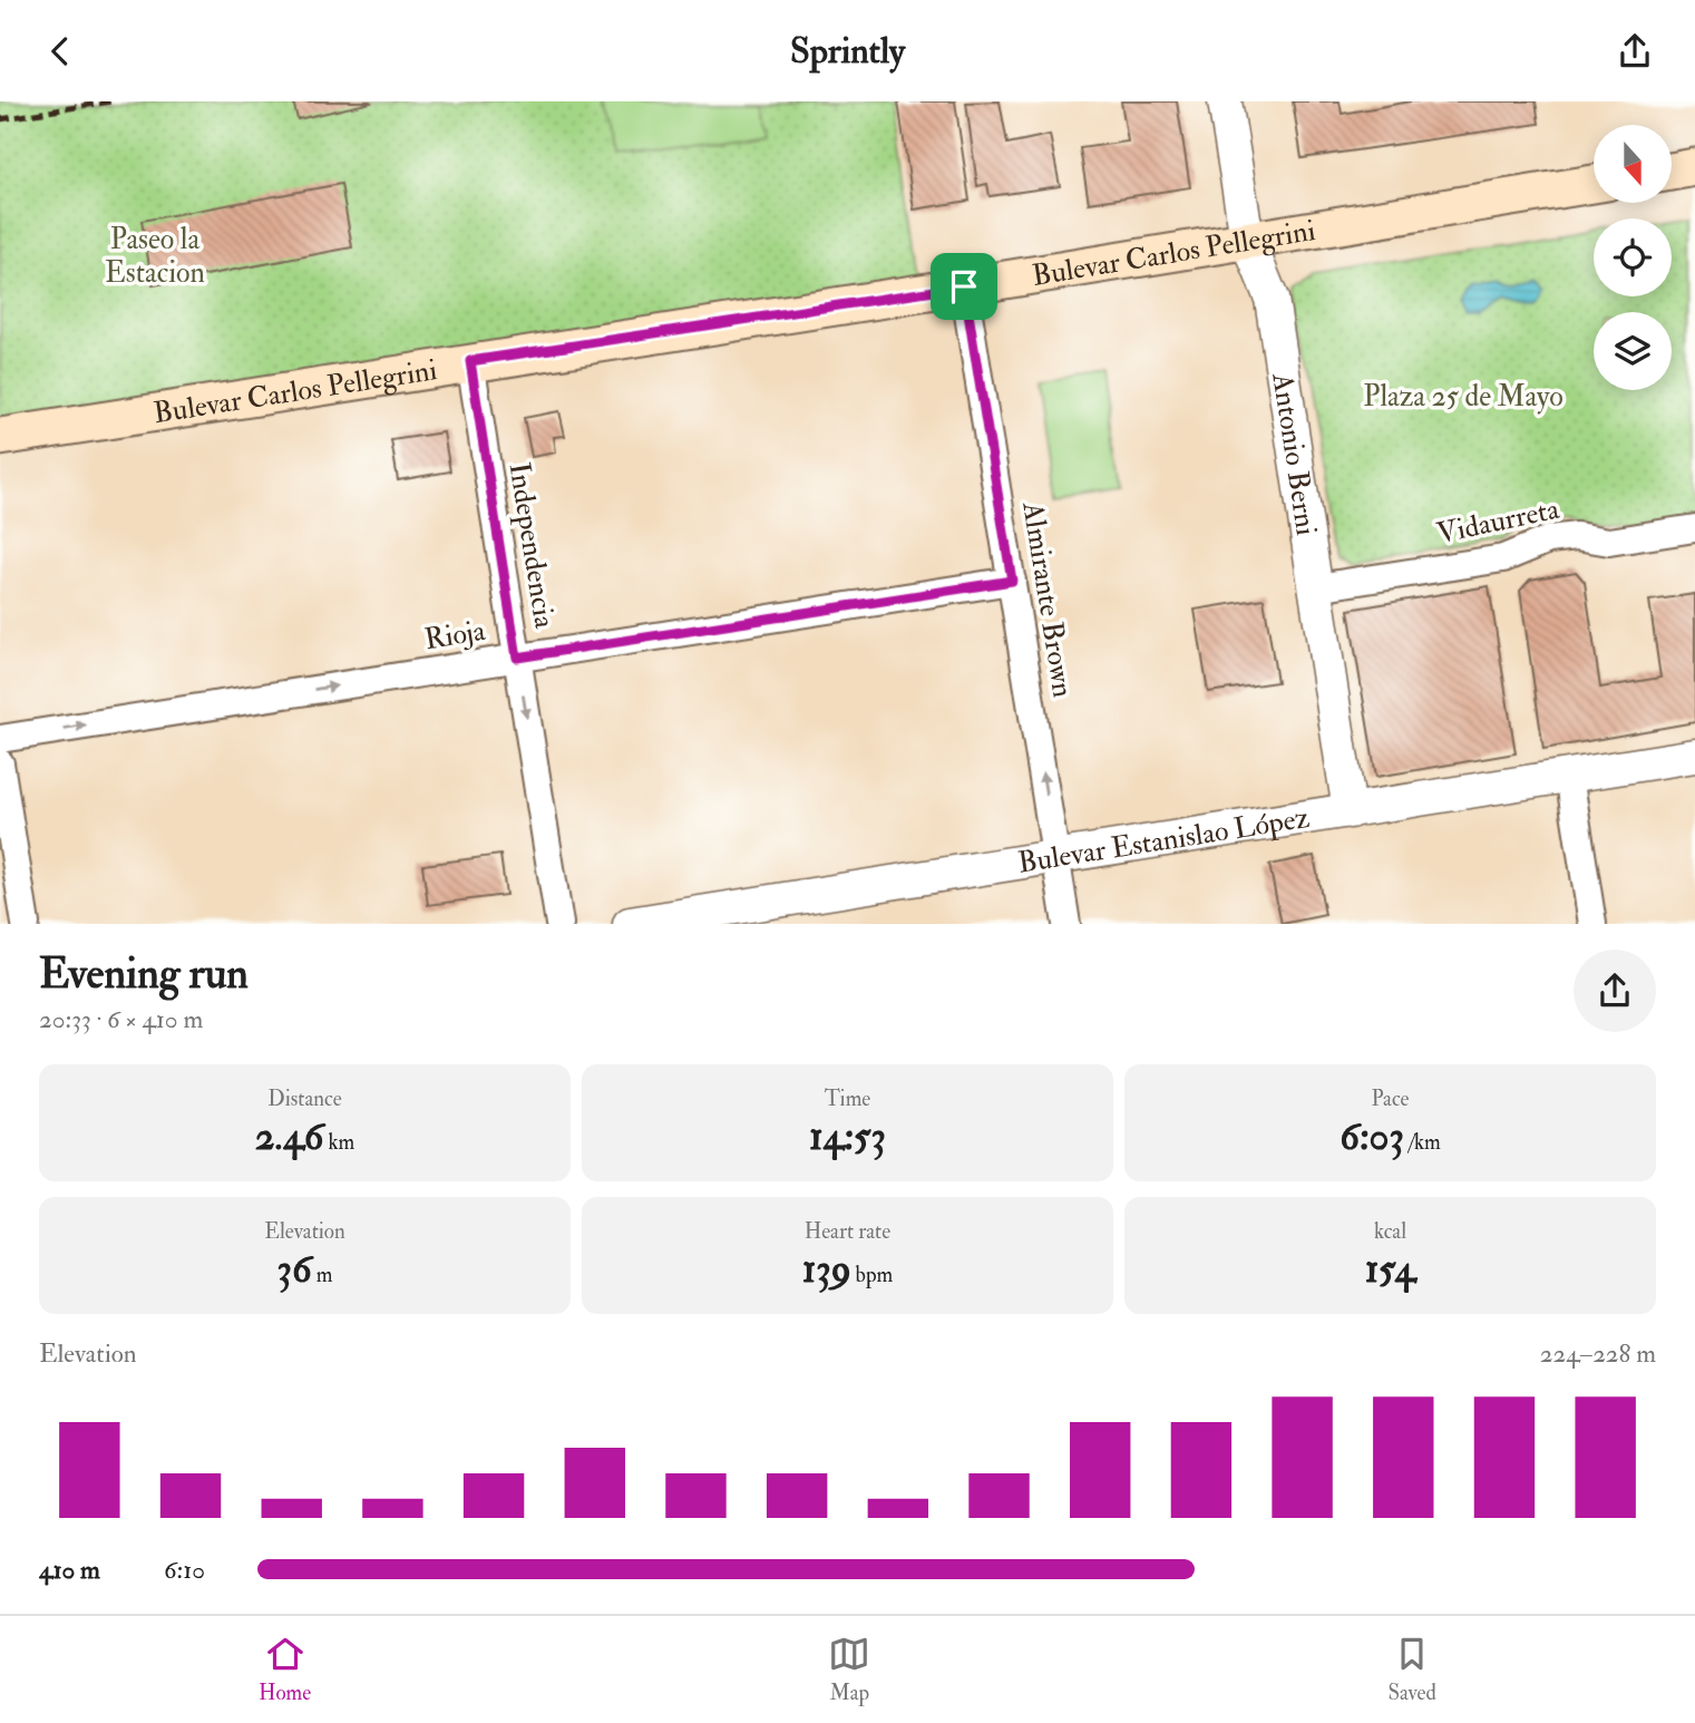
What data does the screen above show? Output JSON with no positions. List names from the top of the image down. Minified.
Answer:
{"streets":{"main road":["Bulevar Carlos Pellegrini"],"street":["Antonio Berni","Vidaurreta","Independencia","Almirante Brown","Rioja","Bulevar Estanislao López"]},"crossings":[["Bulevar Carlos Pellegrini","Antonio Berni"],["Bulevar Carlos Pellegrini","Independencia"],["Bulevar Carlos Pellegrini","Almirante Brown"],["Antonio Berni","Vidaurreta"],["Antonio Berni","Bulevar Estanislao López"],["Independencia","Rioja"],["Almirante Brown","Rioja"],["Almirante Brown","Bulevar Estanislao López"]],"one_way":["Independencia","Almirante Brown","Rioja"],"parks":["Paseo la Estacion","Plaza 25 de Mayo"],"north":"bottom","page":{"header":"Sprintly","heading":["Evening run","20:33 · 6 × 410 m"],"stats":[["Distance","2.46 km"],["Time","14:53"],["Pace","6:03 /km"],["Elevation","36 m"],["Heart rate","139 bpm"],["kcal","154"]],"chart":["Elevation","224–228 m"],"list":[{"name":"410 m","note":"6:10"}],"tabs":["Home","Map","Saved"]}}
